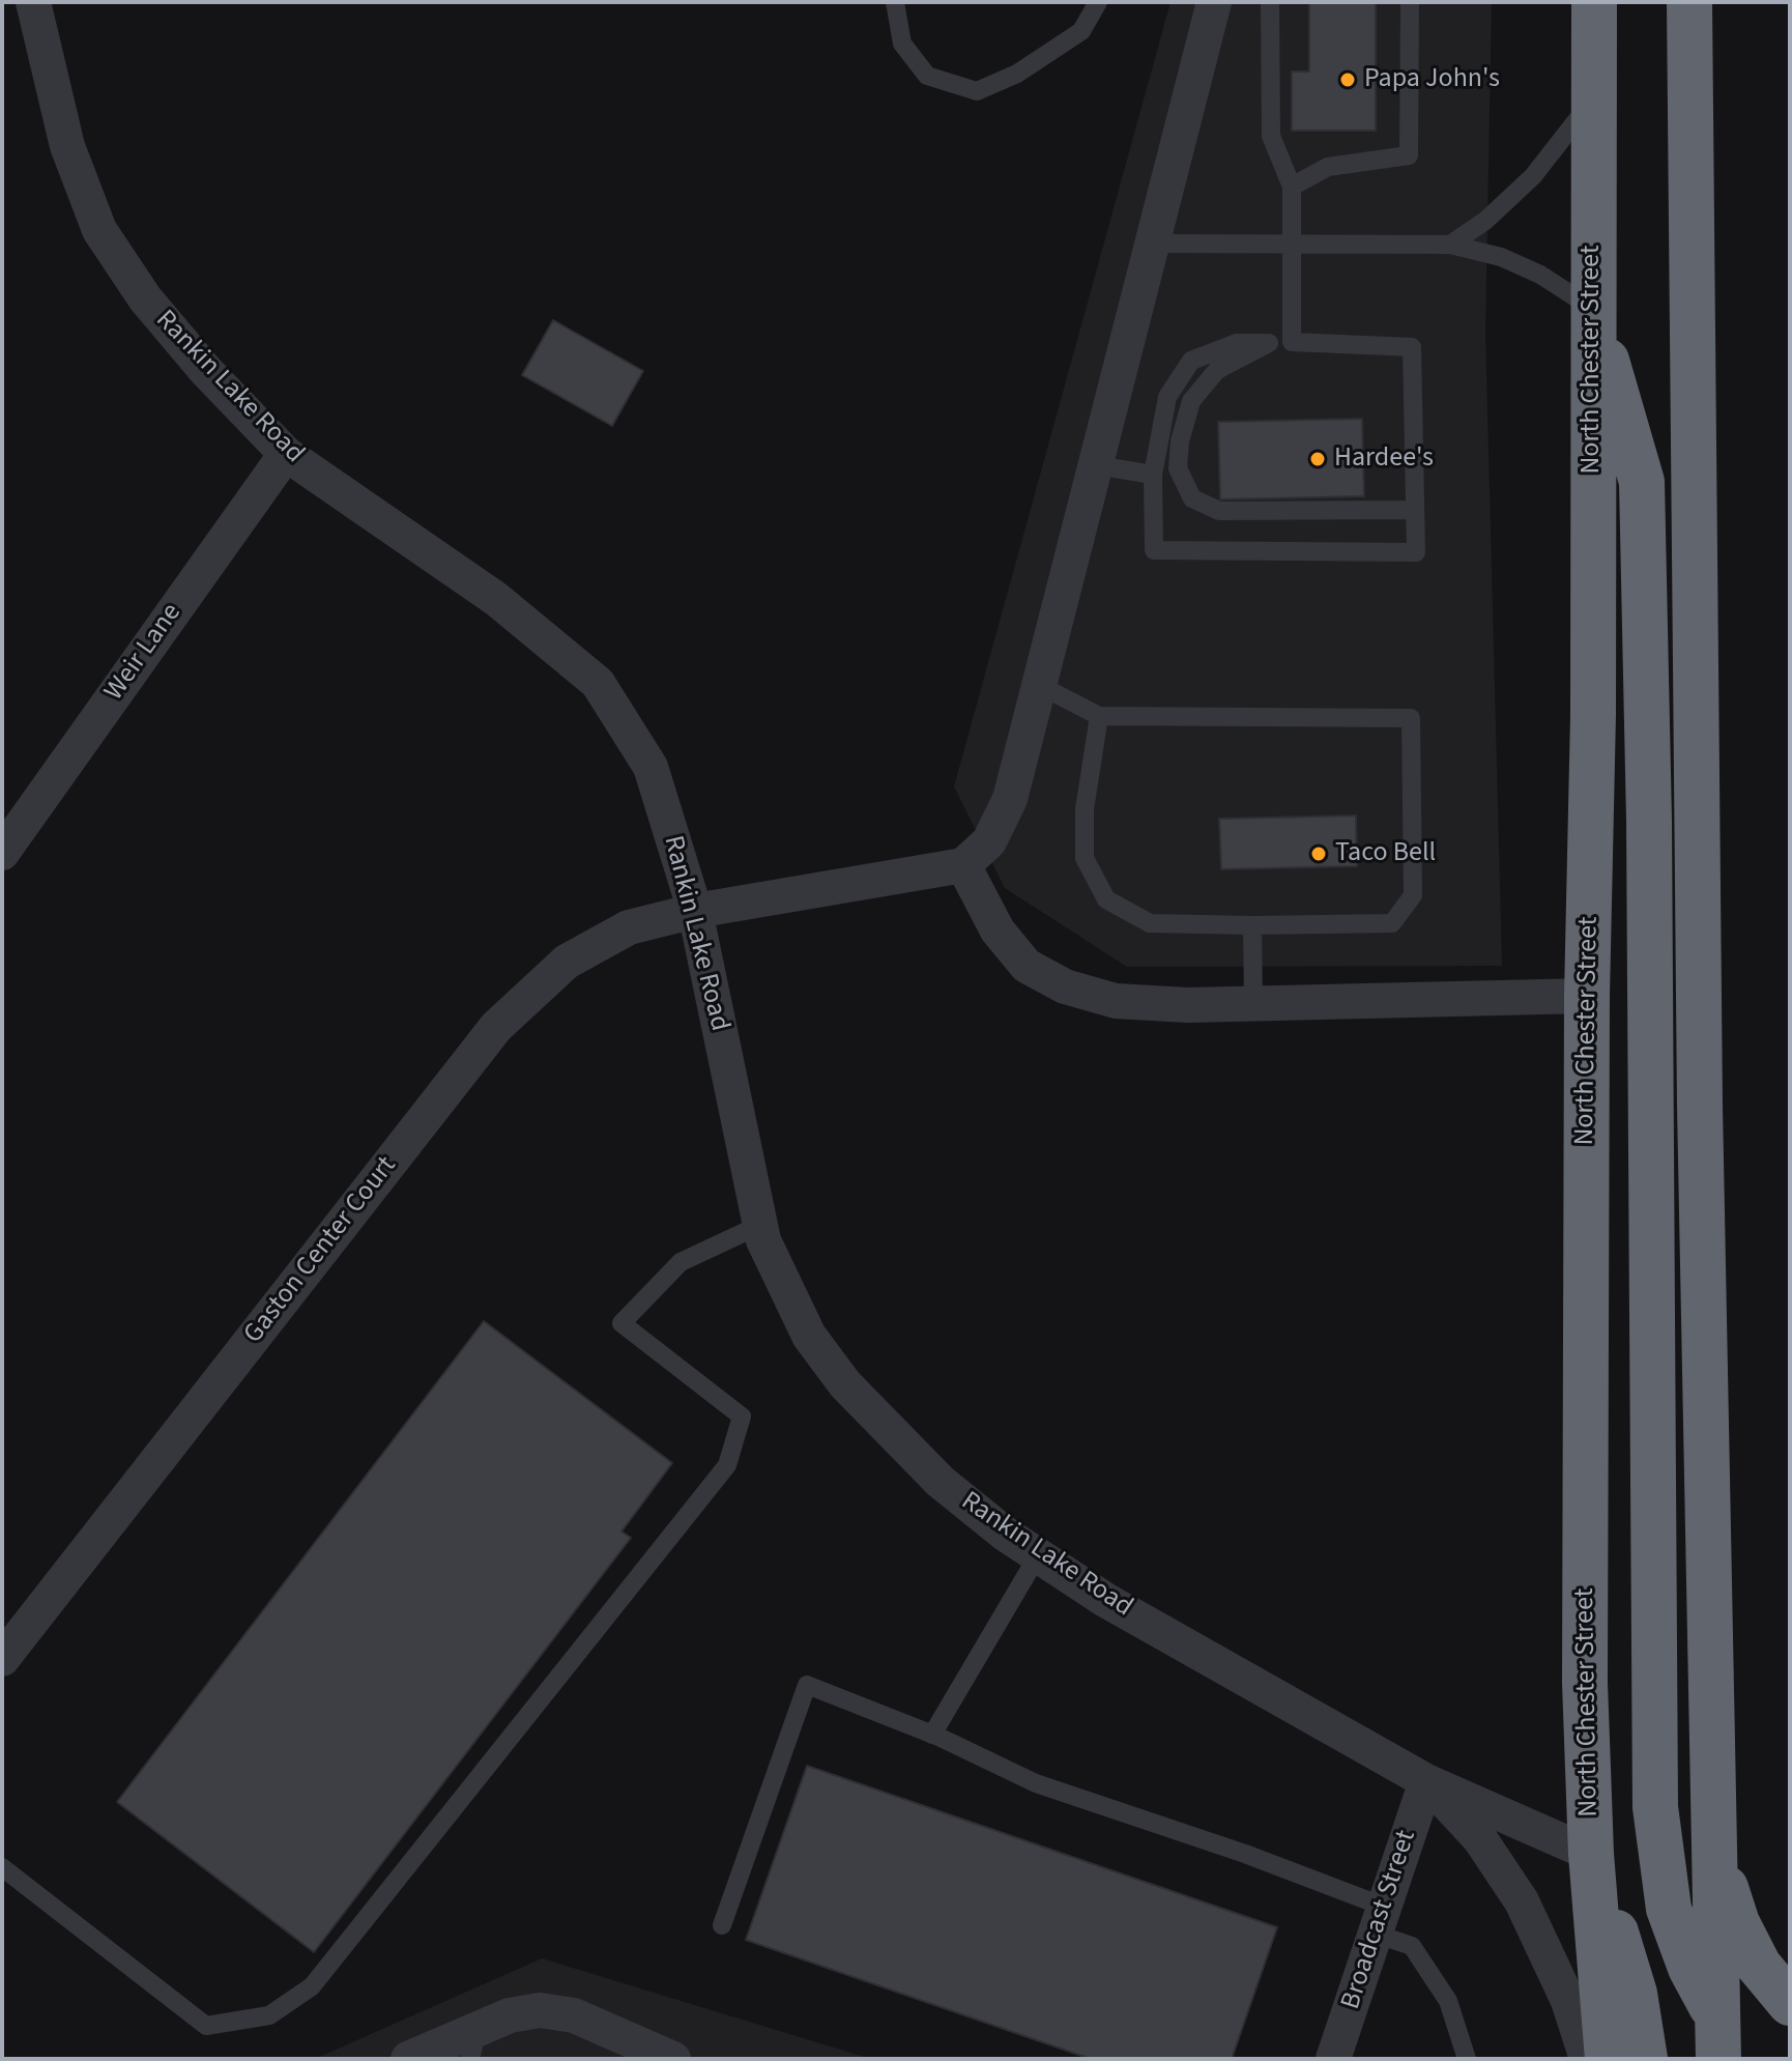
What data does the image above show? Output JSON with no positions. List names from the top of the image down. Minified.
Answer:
{"streets":{"highway":["North Chester Street"],"street":["Rankin Lake Road","Weir Lane","Gaston Center Court","Broadcast Street"]},"crossings":[["North Chester Street","Rankin Lake Road"],["Rankin Lake Road","Weir Lane"],["Rankin Lake Road","Gaston Center Court"],["Rankin Lake Road","Broadcast Street"]],"places":["Papa John's","Hardee's","Taco Bell"]}
